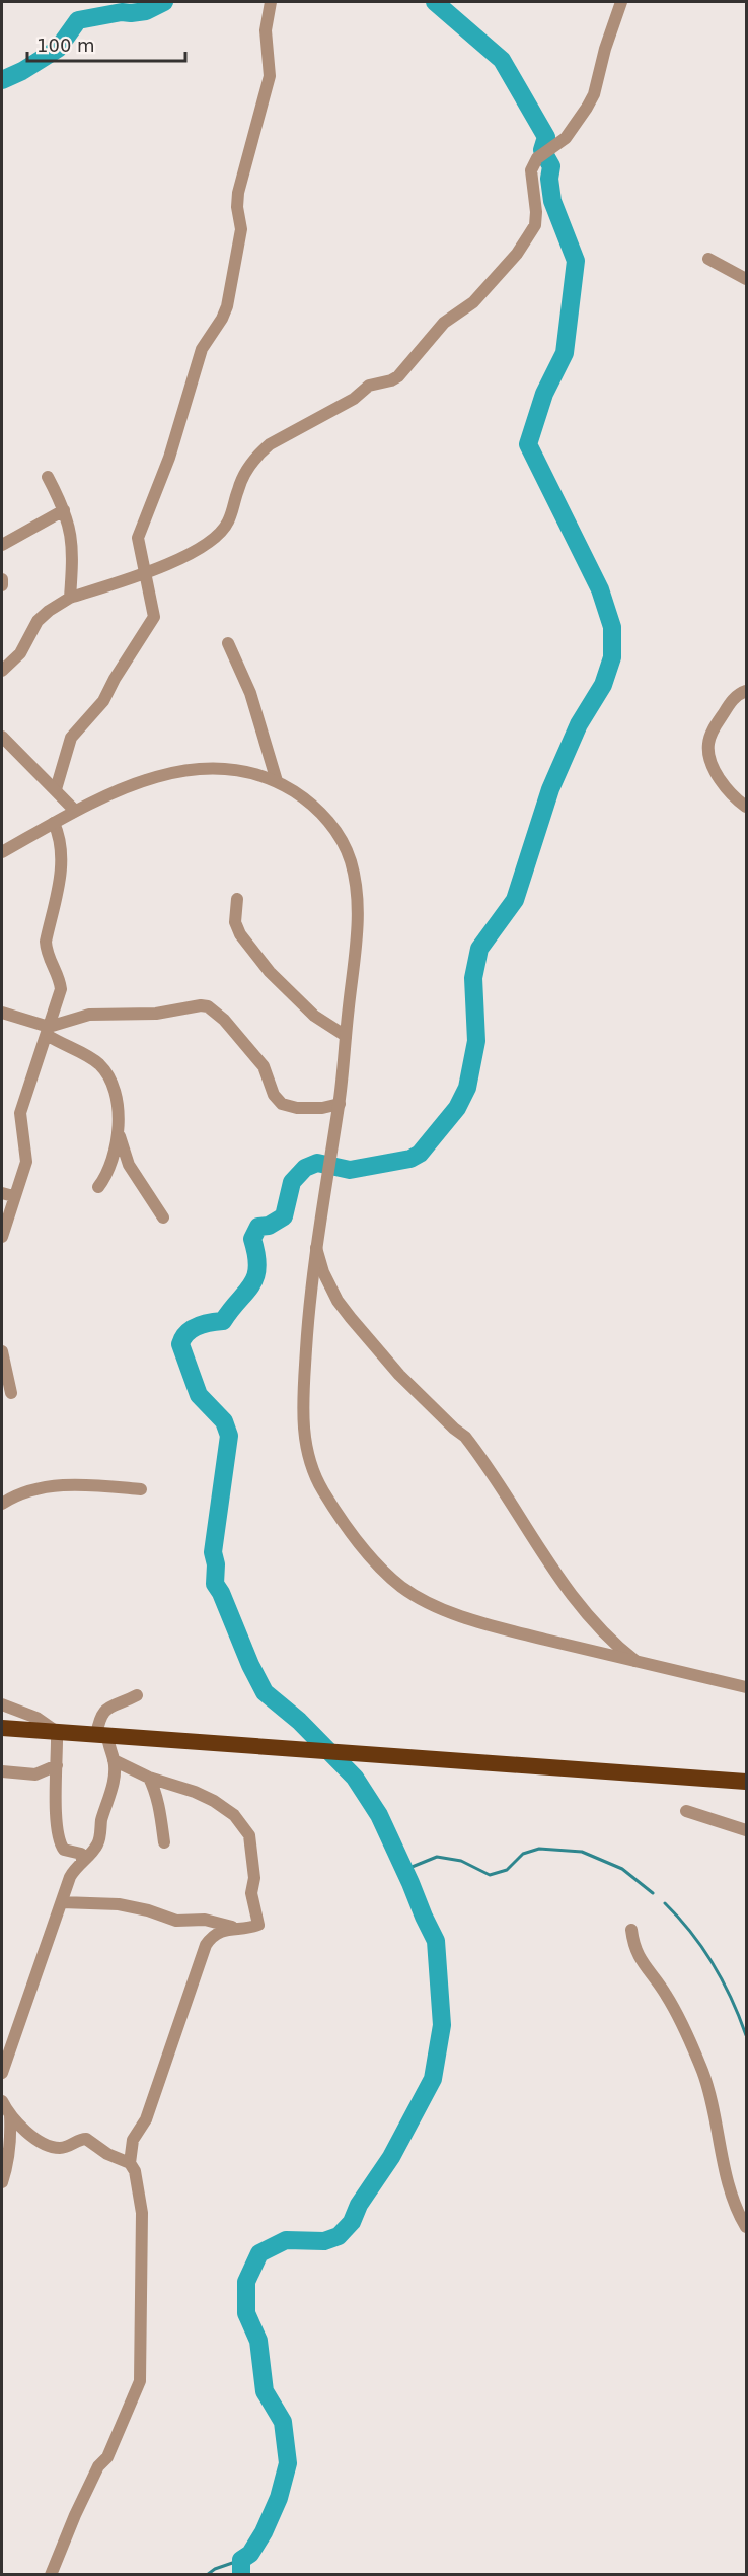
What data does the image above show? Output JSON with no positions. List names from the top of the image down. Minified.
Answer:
{"scale_bar":"100 m"}
